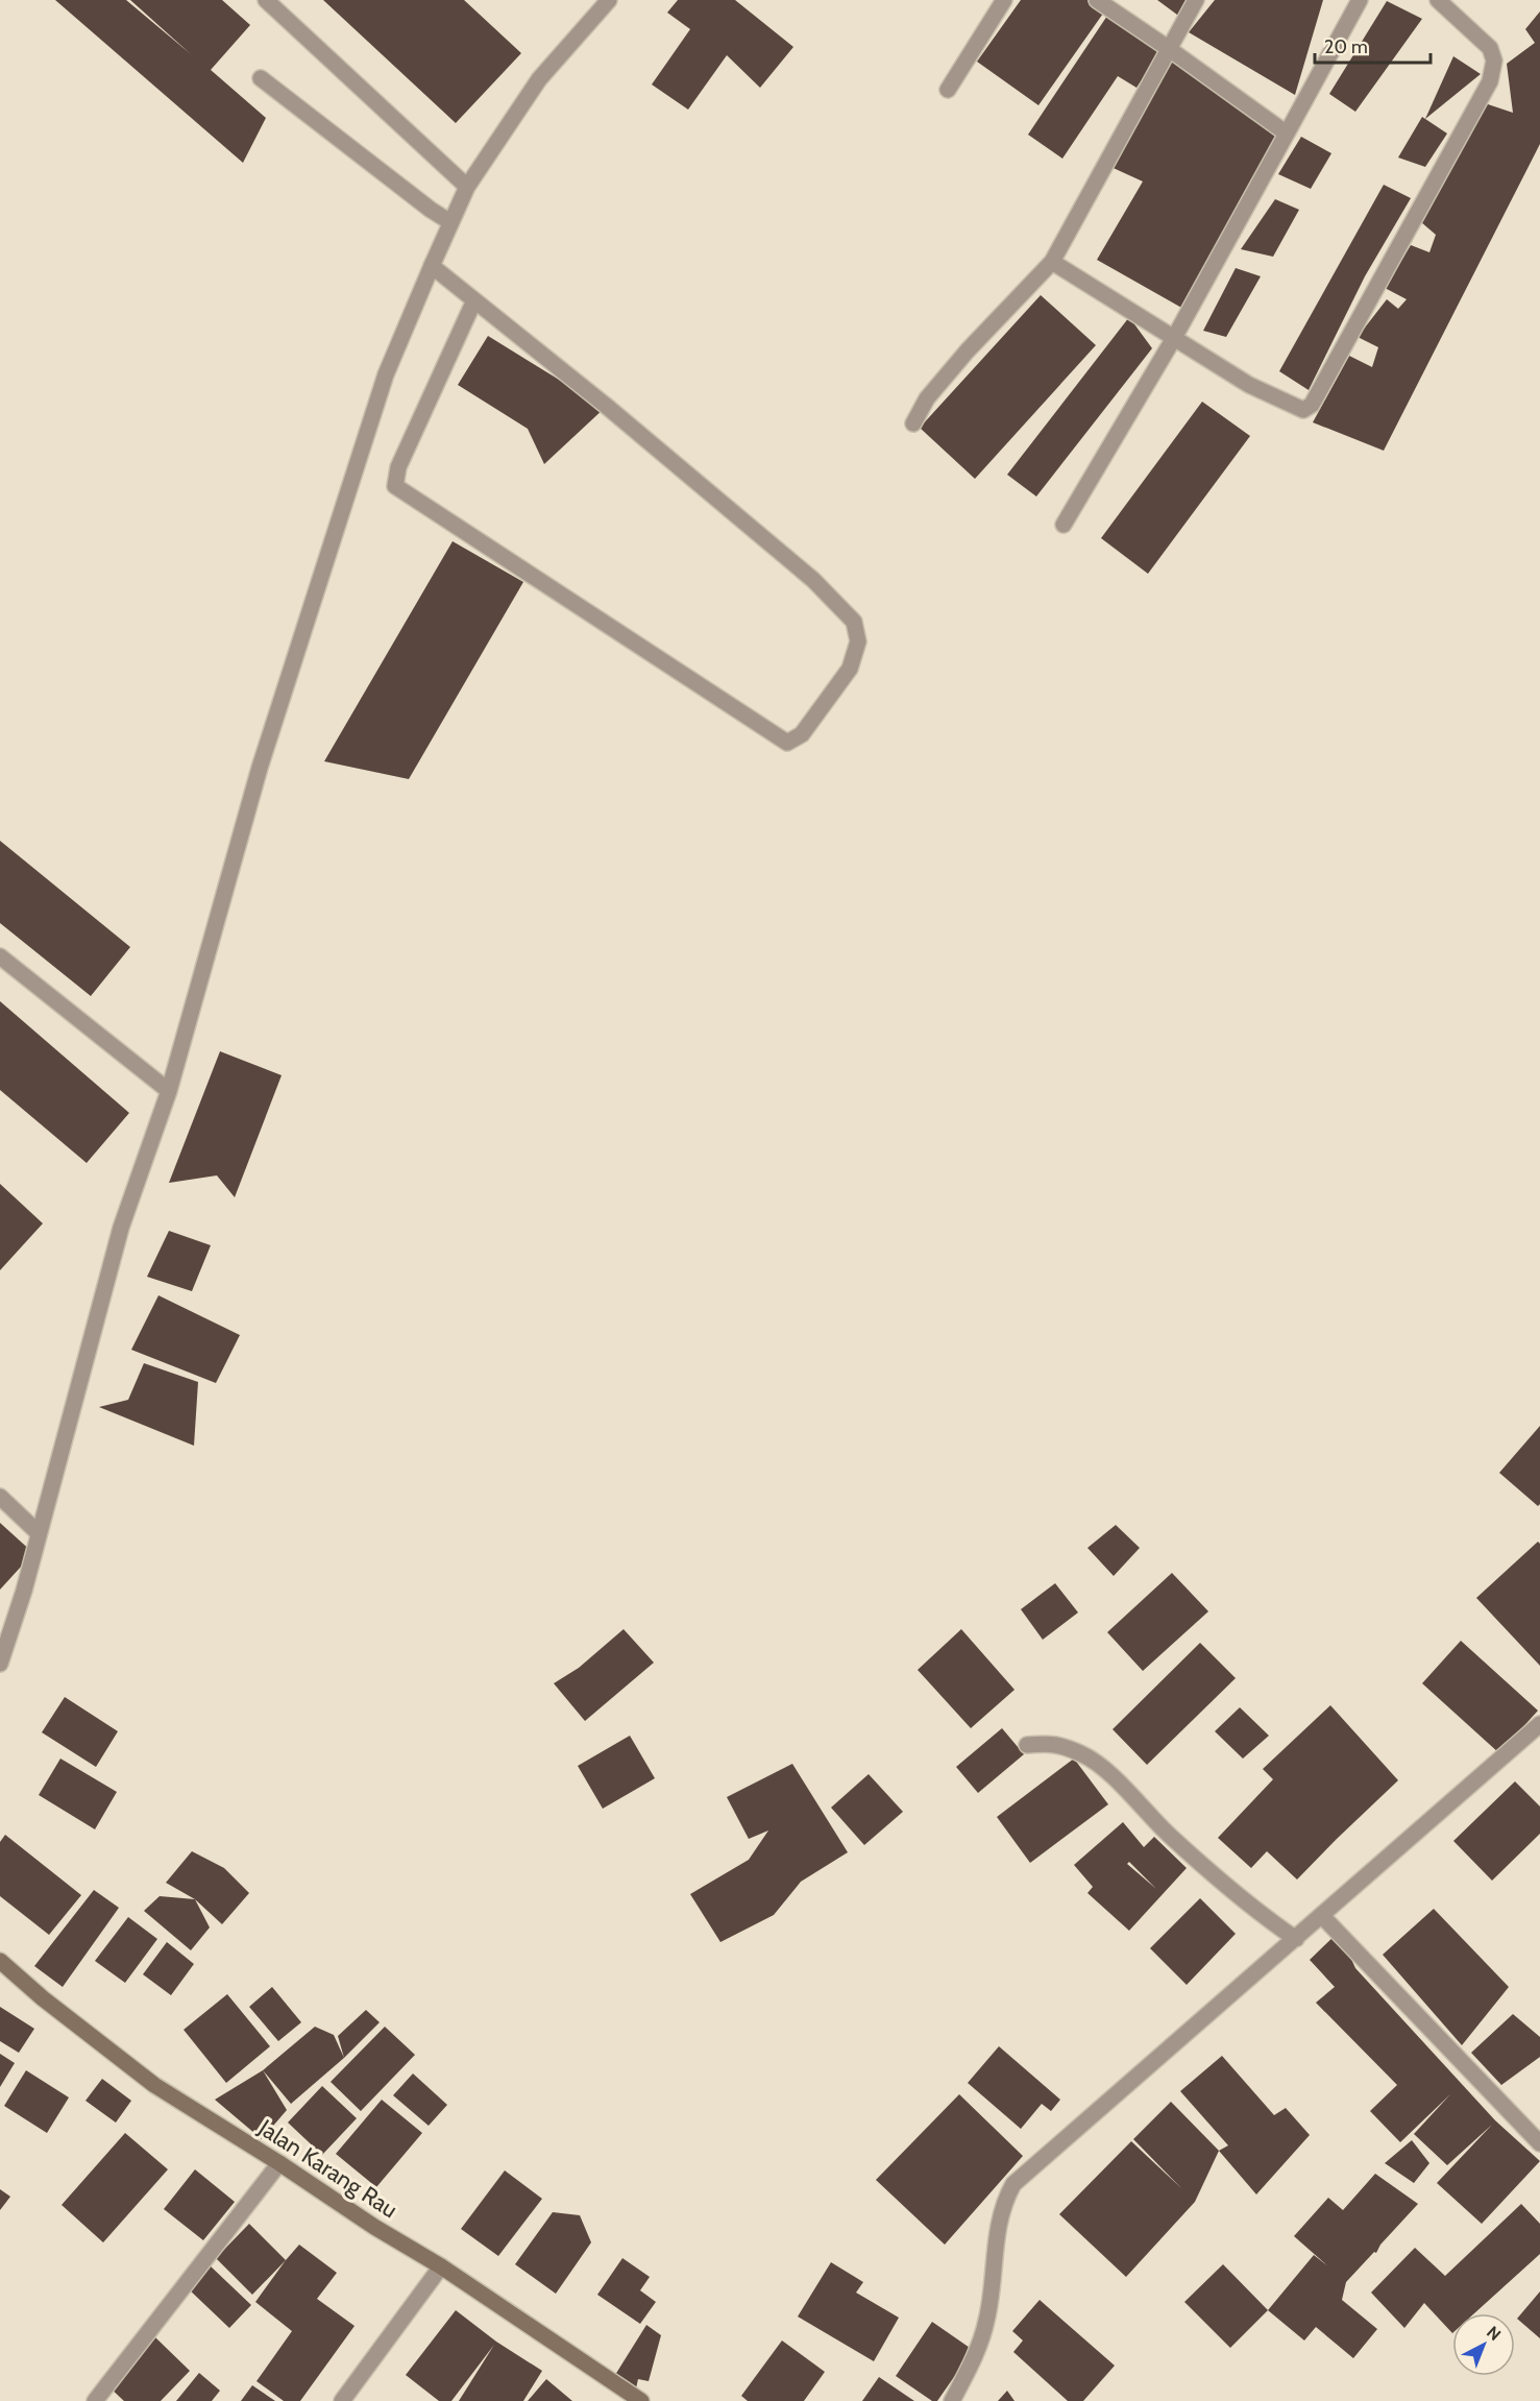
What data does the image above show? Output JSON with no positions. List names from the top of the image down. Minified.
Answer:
{"streets":{"street":["Jalan Karang Rau"]},"scale_bar":"20 m","north":"top right"}
